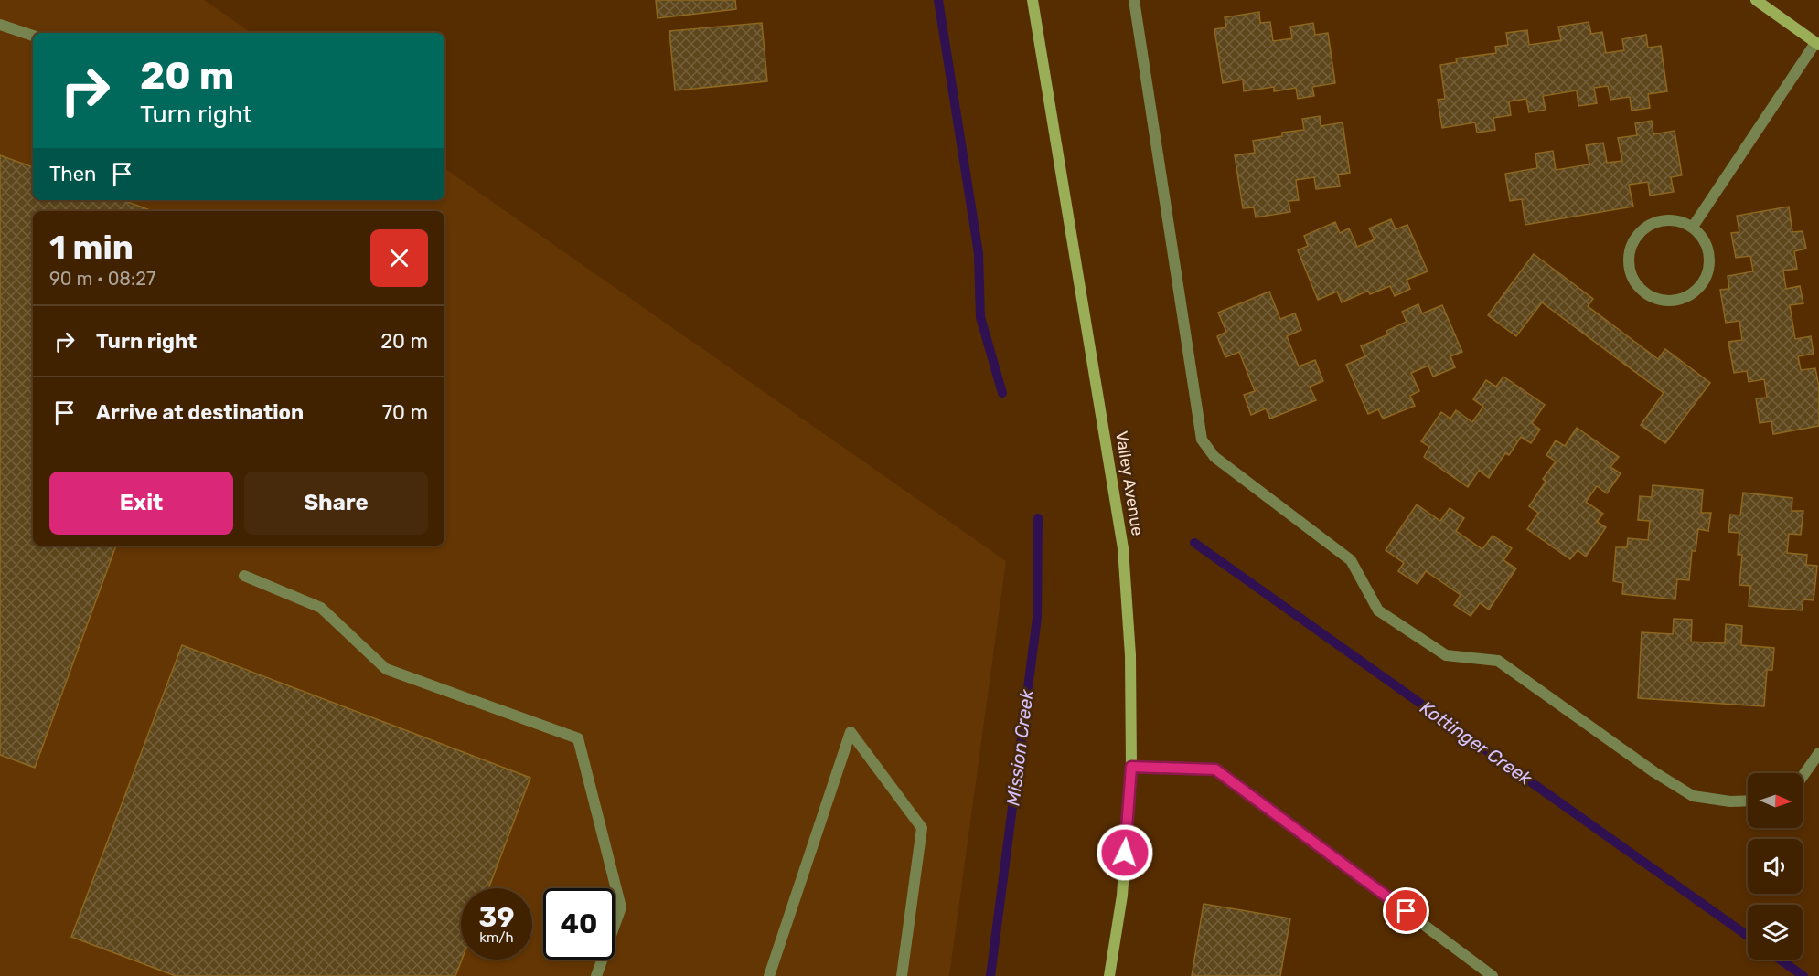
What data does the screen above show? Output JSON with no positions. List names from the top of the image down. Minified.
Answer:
{"streets":{"street":["Valley Avenue"]},"water":["Kottinger Creek","Mission Creek"],"north":"right","page":{"turn":["20 m","Turn right"],"then":"Then","heading":["1 min","90 m · 08:27"],"list":[{"name":"Turn right","value":"20 m"},{"name":"Arrive at destination","value":"70 m"}],"buttons":["Exit","Share"],"speed":"39 km/h","limit":"40"}}
